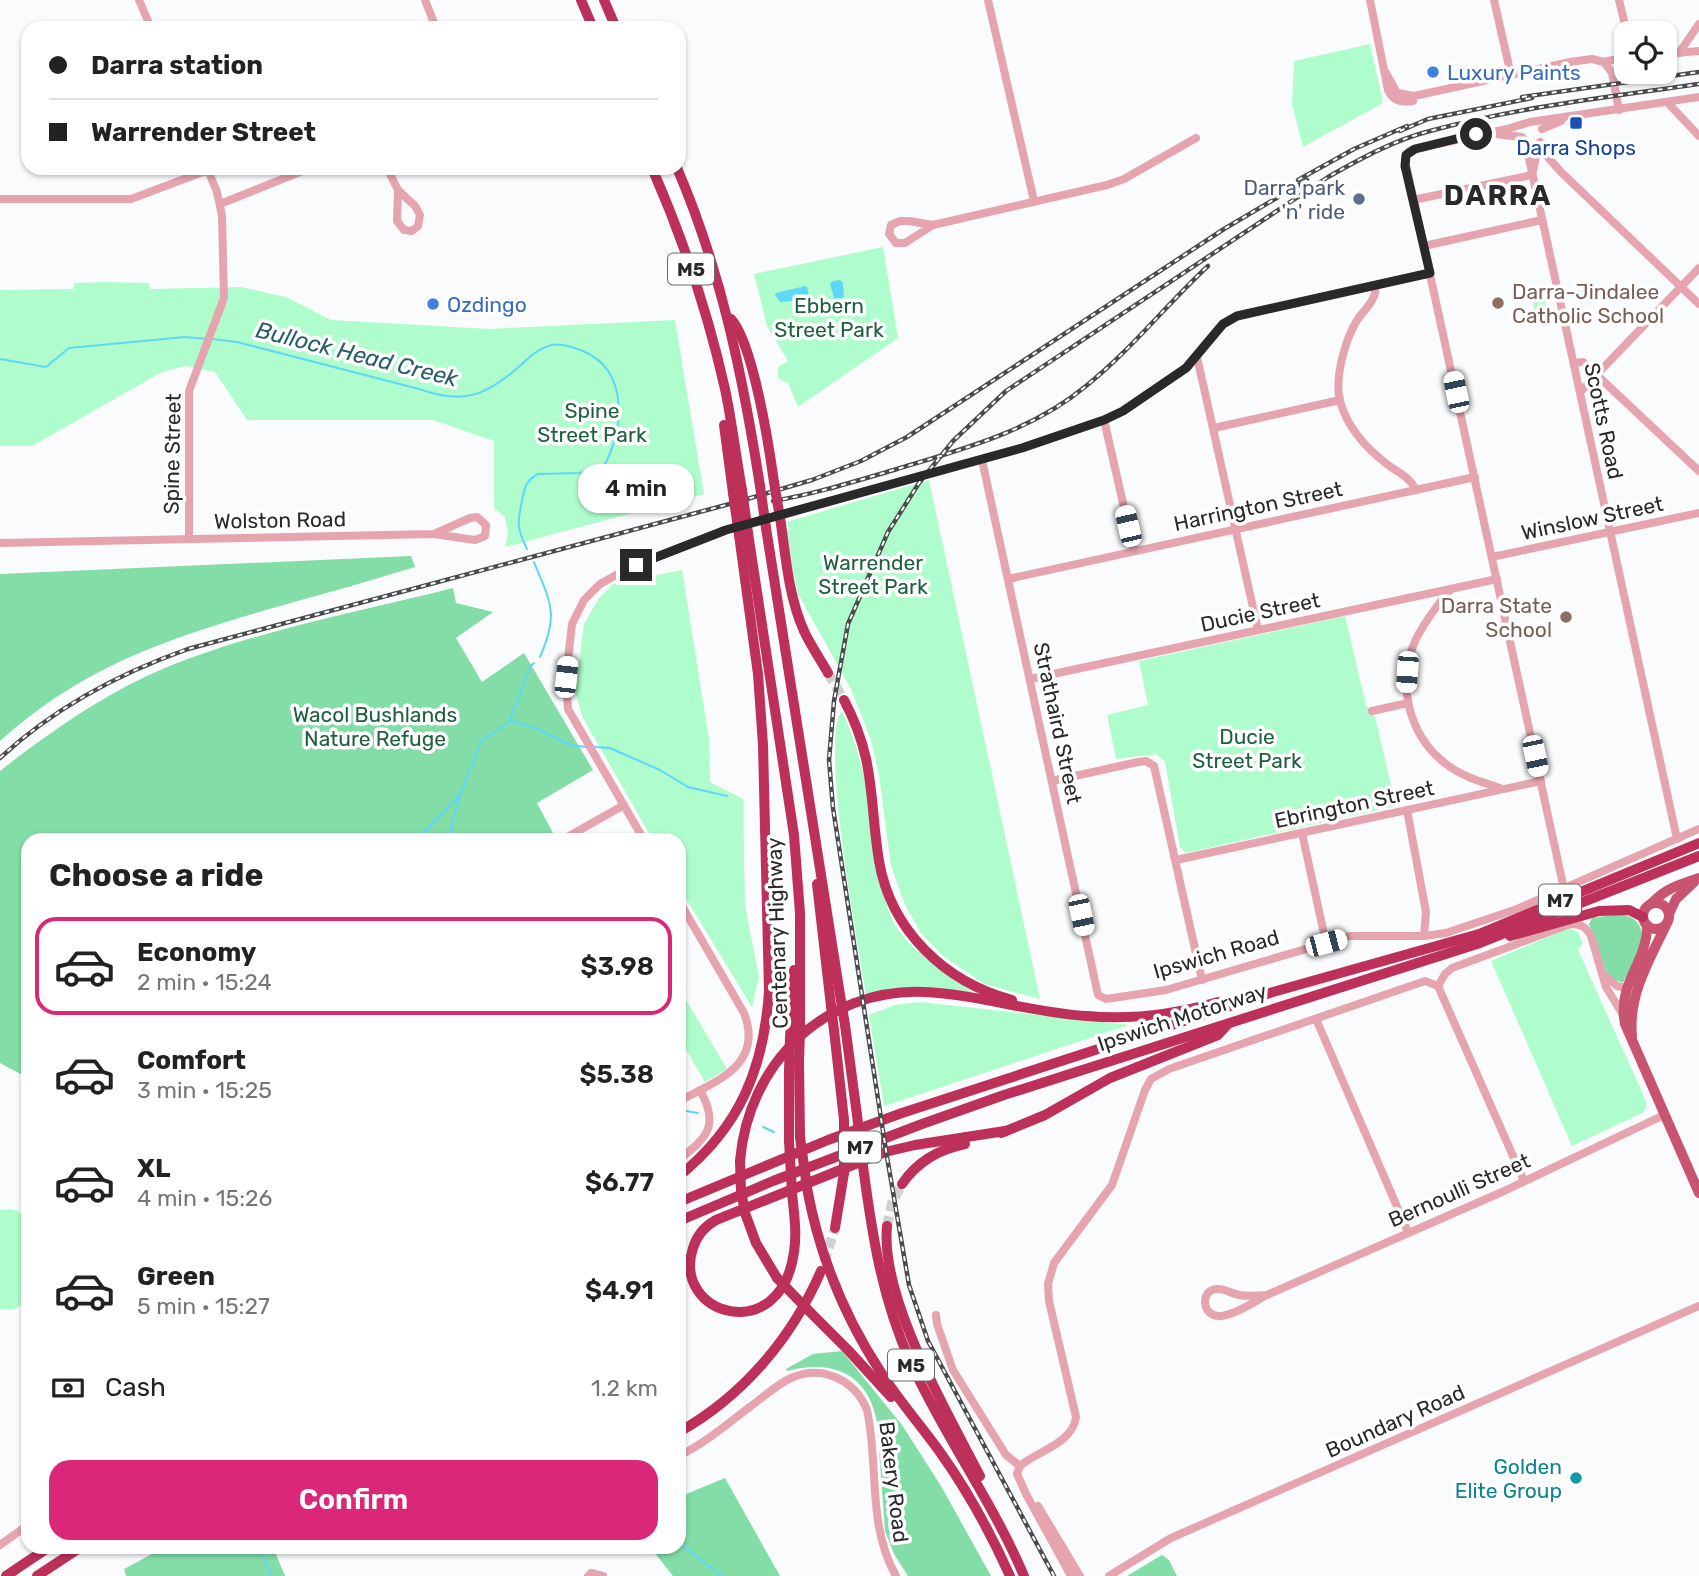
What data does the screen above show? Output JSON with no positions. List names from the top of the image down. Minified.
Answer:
{"streets":{"highway":["M5","M7","Centenary Highway","Ipswich Motorway"],"street":["Scotts Road","Spine Street","Harrington Street","Winslow Street","Wolston Road","Ducie Street","Strathaird Street","Ebrington Street","Ipswich Road","Bernoulli Street","Boundary Road","Bakery Road"]},"crossings":[["Scotts Road","Winslow Street"],["Scotts Road","Ipswich Road"],["Spine Street","Wolston Road"],["Harrington Street","Strathaird Street"],["Ducie Street","Strathaird Street"],["Strathaird Street","Ipswich Road"]],"districts":["DARRA"],"water":["Bullock Head Creek"],"parks":["Ebbern Street Park","Spine Street Park","Warrender Street Park","Wacol Bushlands Nature Refuge","Ducie Street Park"],"places":{"other":["Luxury Paints","Darra park 'n' ride","Darra-Jindalee Catholic School","Ozdingo","Darra State School","Golden Elite Group"],"transit":["Darra Shops"]},"page":{"banner":["Darra station","Warrender Street"],"bubble":"4 min","heading":"Choose a ride","list":[{"name":"Economy","note":"2 min · 15:24","value":"$3.98"},{"name":"Comfort","note":"3 min · 15:25","value":"$5.38"},{"name":"XL","note":"4 min · 15:26","value":"$6.77"},{"name":"Green","note":"5 min · 15:27","value":"$4.91"}],"pay":["Cash","1.2 km"],"buttons":"Confirm"}}
